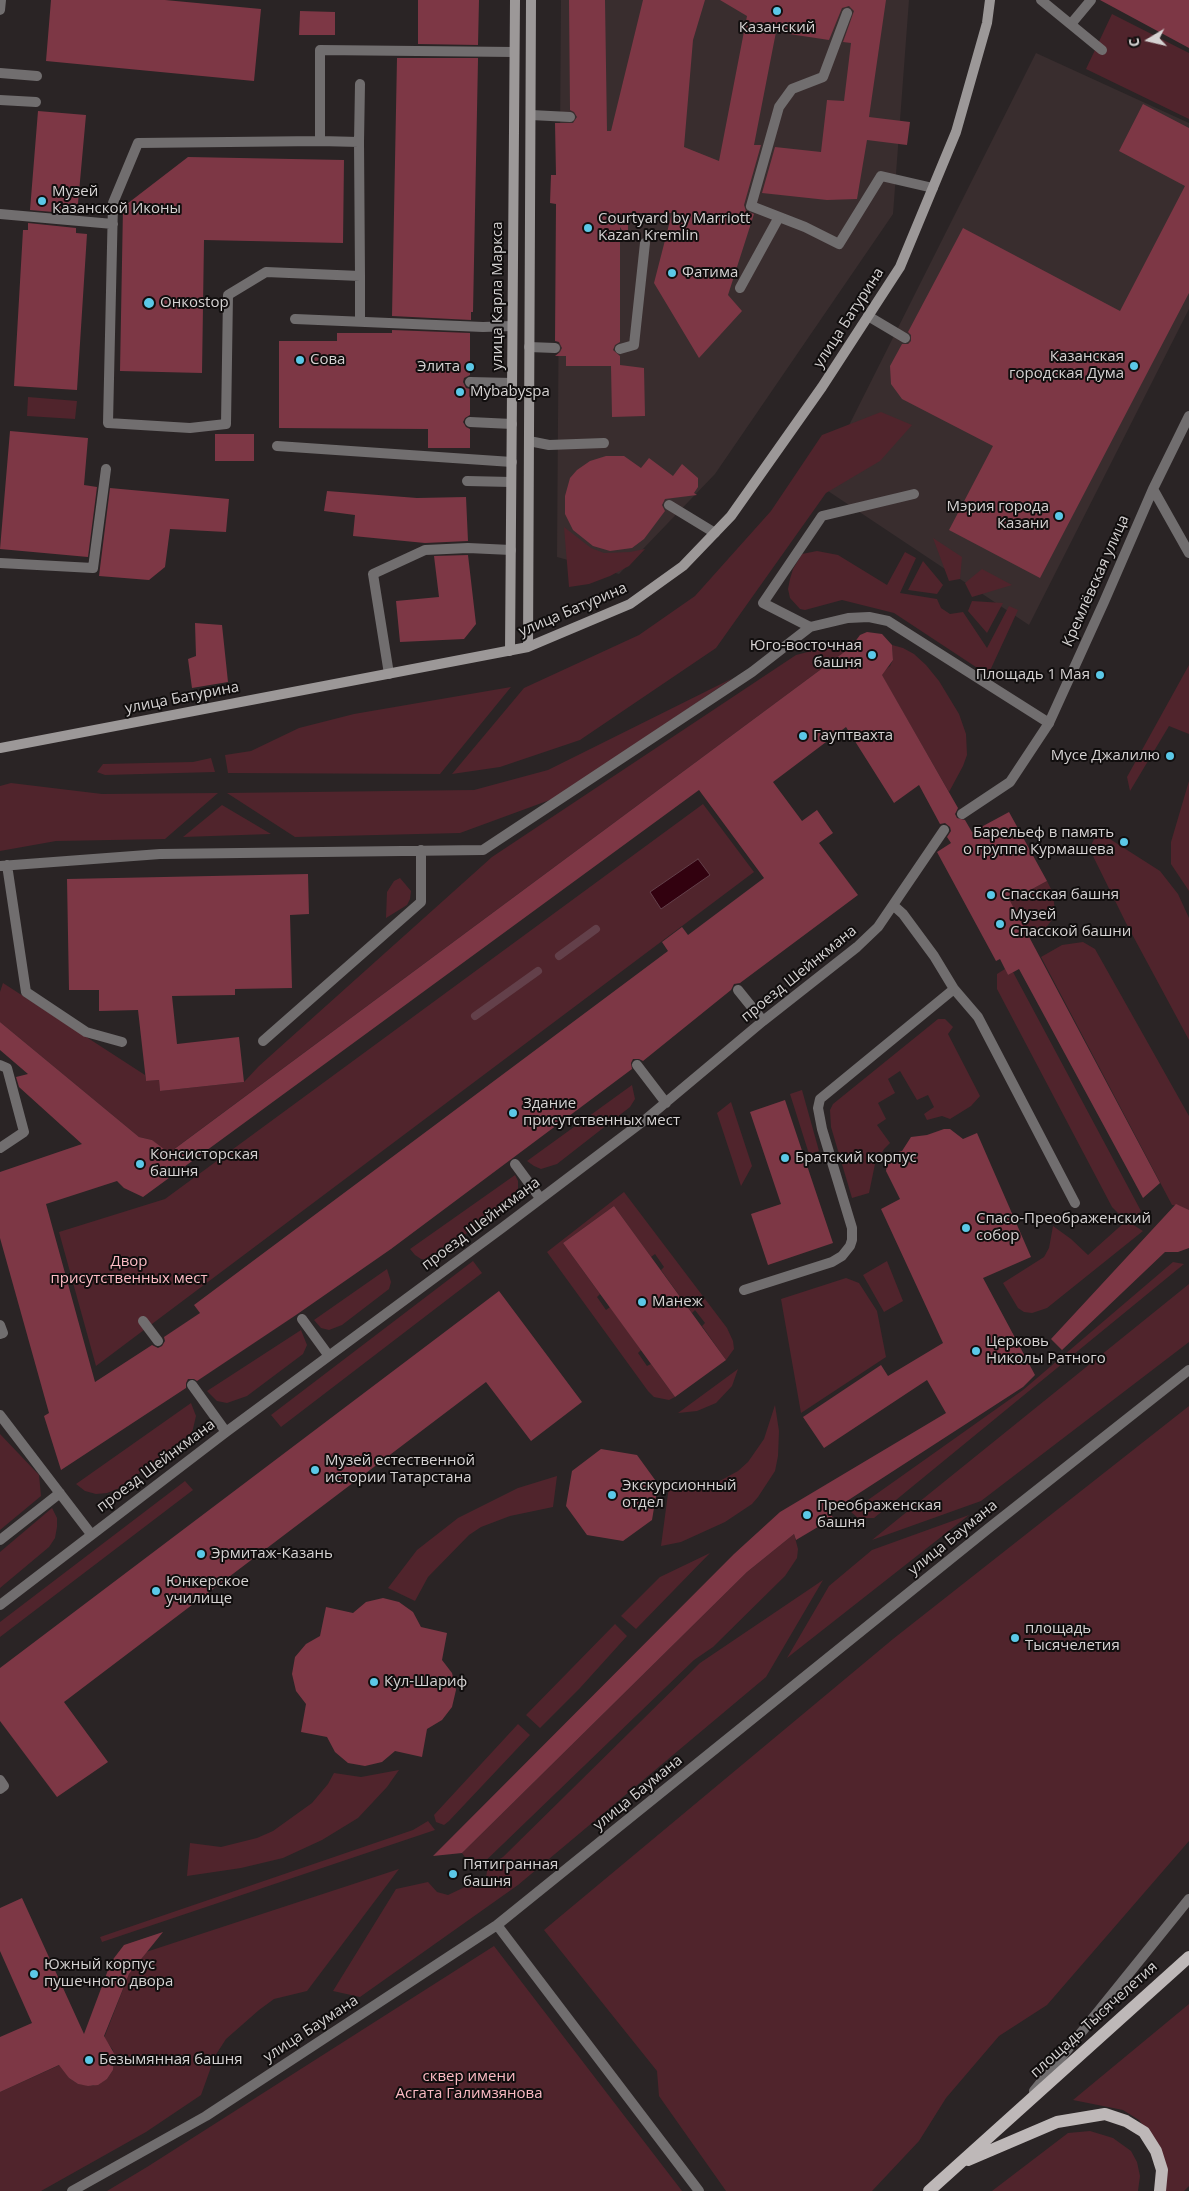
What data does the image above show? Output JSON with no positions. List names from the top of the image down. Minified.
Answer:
{"streets":{"main road":["улица Карла Маркса","улица Батурина","площадь Тысячелетия"],"street":["Кремлёвская улица","проезд Шейнкмана","улица Баумана"]},"crossings":[["улица Карла Маркса","улица Батурина"]],"parks":["Двор присутственных мест","сквер имени Асгата Галимзянова"],"places":["Казанский","Музей Казанской Иконы","Courtyard by Marriott Kazan Kremlin","Фатима","Онкоstop","Сова","Казанская городская Дума","Элита","Mybabyspa","Мэрия города Казани","Юго-восточная башня","Площадь 1 Мая","Гауптвахта","Мусе Джалилю","Барельеф в память о группе Курмашева","Спасская башня","Музей Спасской башни","Здание присутственных мест","Братский корпус","Консисторская башня","Спасо-Преображенский собор","Манеж","Церковь Николы Ратного","Музей естественной истории Татарстана","Экскурсионный отдел","Преображенская башня","Эрмитаж-Казань","Юнкерское училище","площадь Тысячелетия","Кул-Шариф","Пятигранная башня","Южный корпус пушечного двора","Безымянная башня"],"north":"left"}
